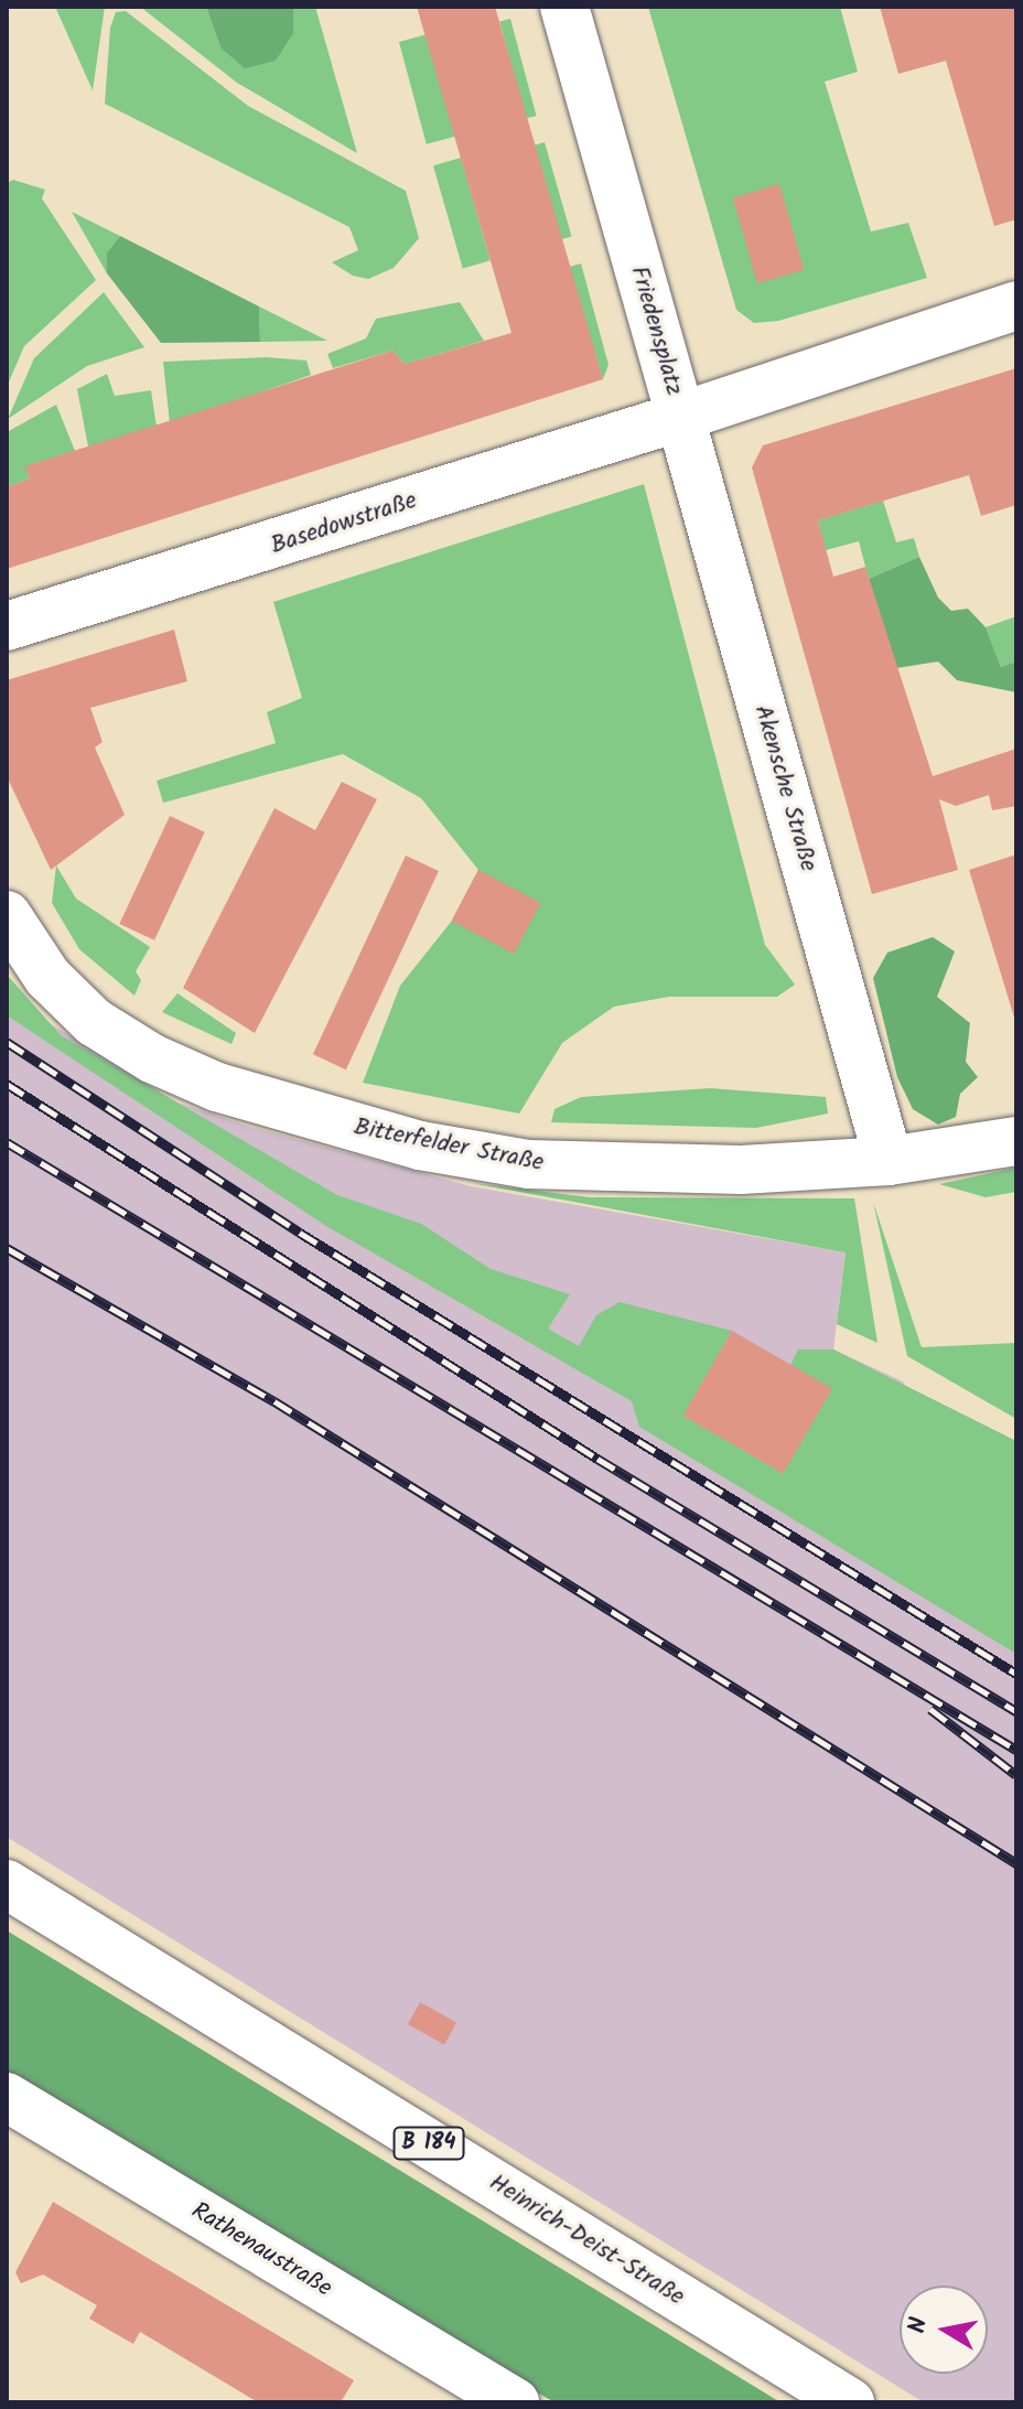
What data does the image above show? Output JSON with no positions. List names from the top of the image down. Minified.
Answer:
{"streets":{"street":["Friedensplatz","Basedowstraße","Akensche Straße","Bitterfelder Straße","B 184","Heinrich-Deist-Straße","Rathenaustraße"]},"crossings":[["Friedensplatz","Basedowstraße"],["Friedensplatz","Akensche Straße"],["Basedowstraße","Akensche Straße"],["Akensche Straße","Bitterfelder Straße"]],"north":"left"}
